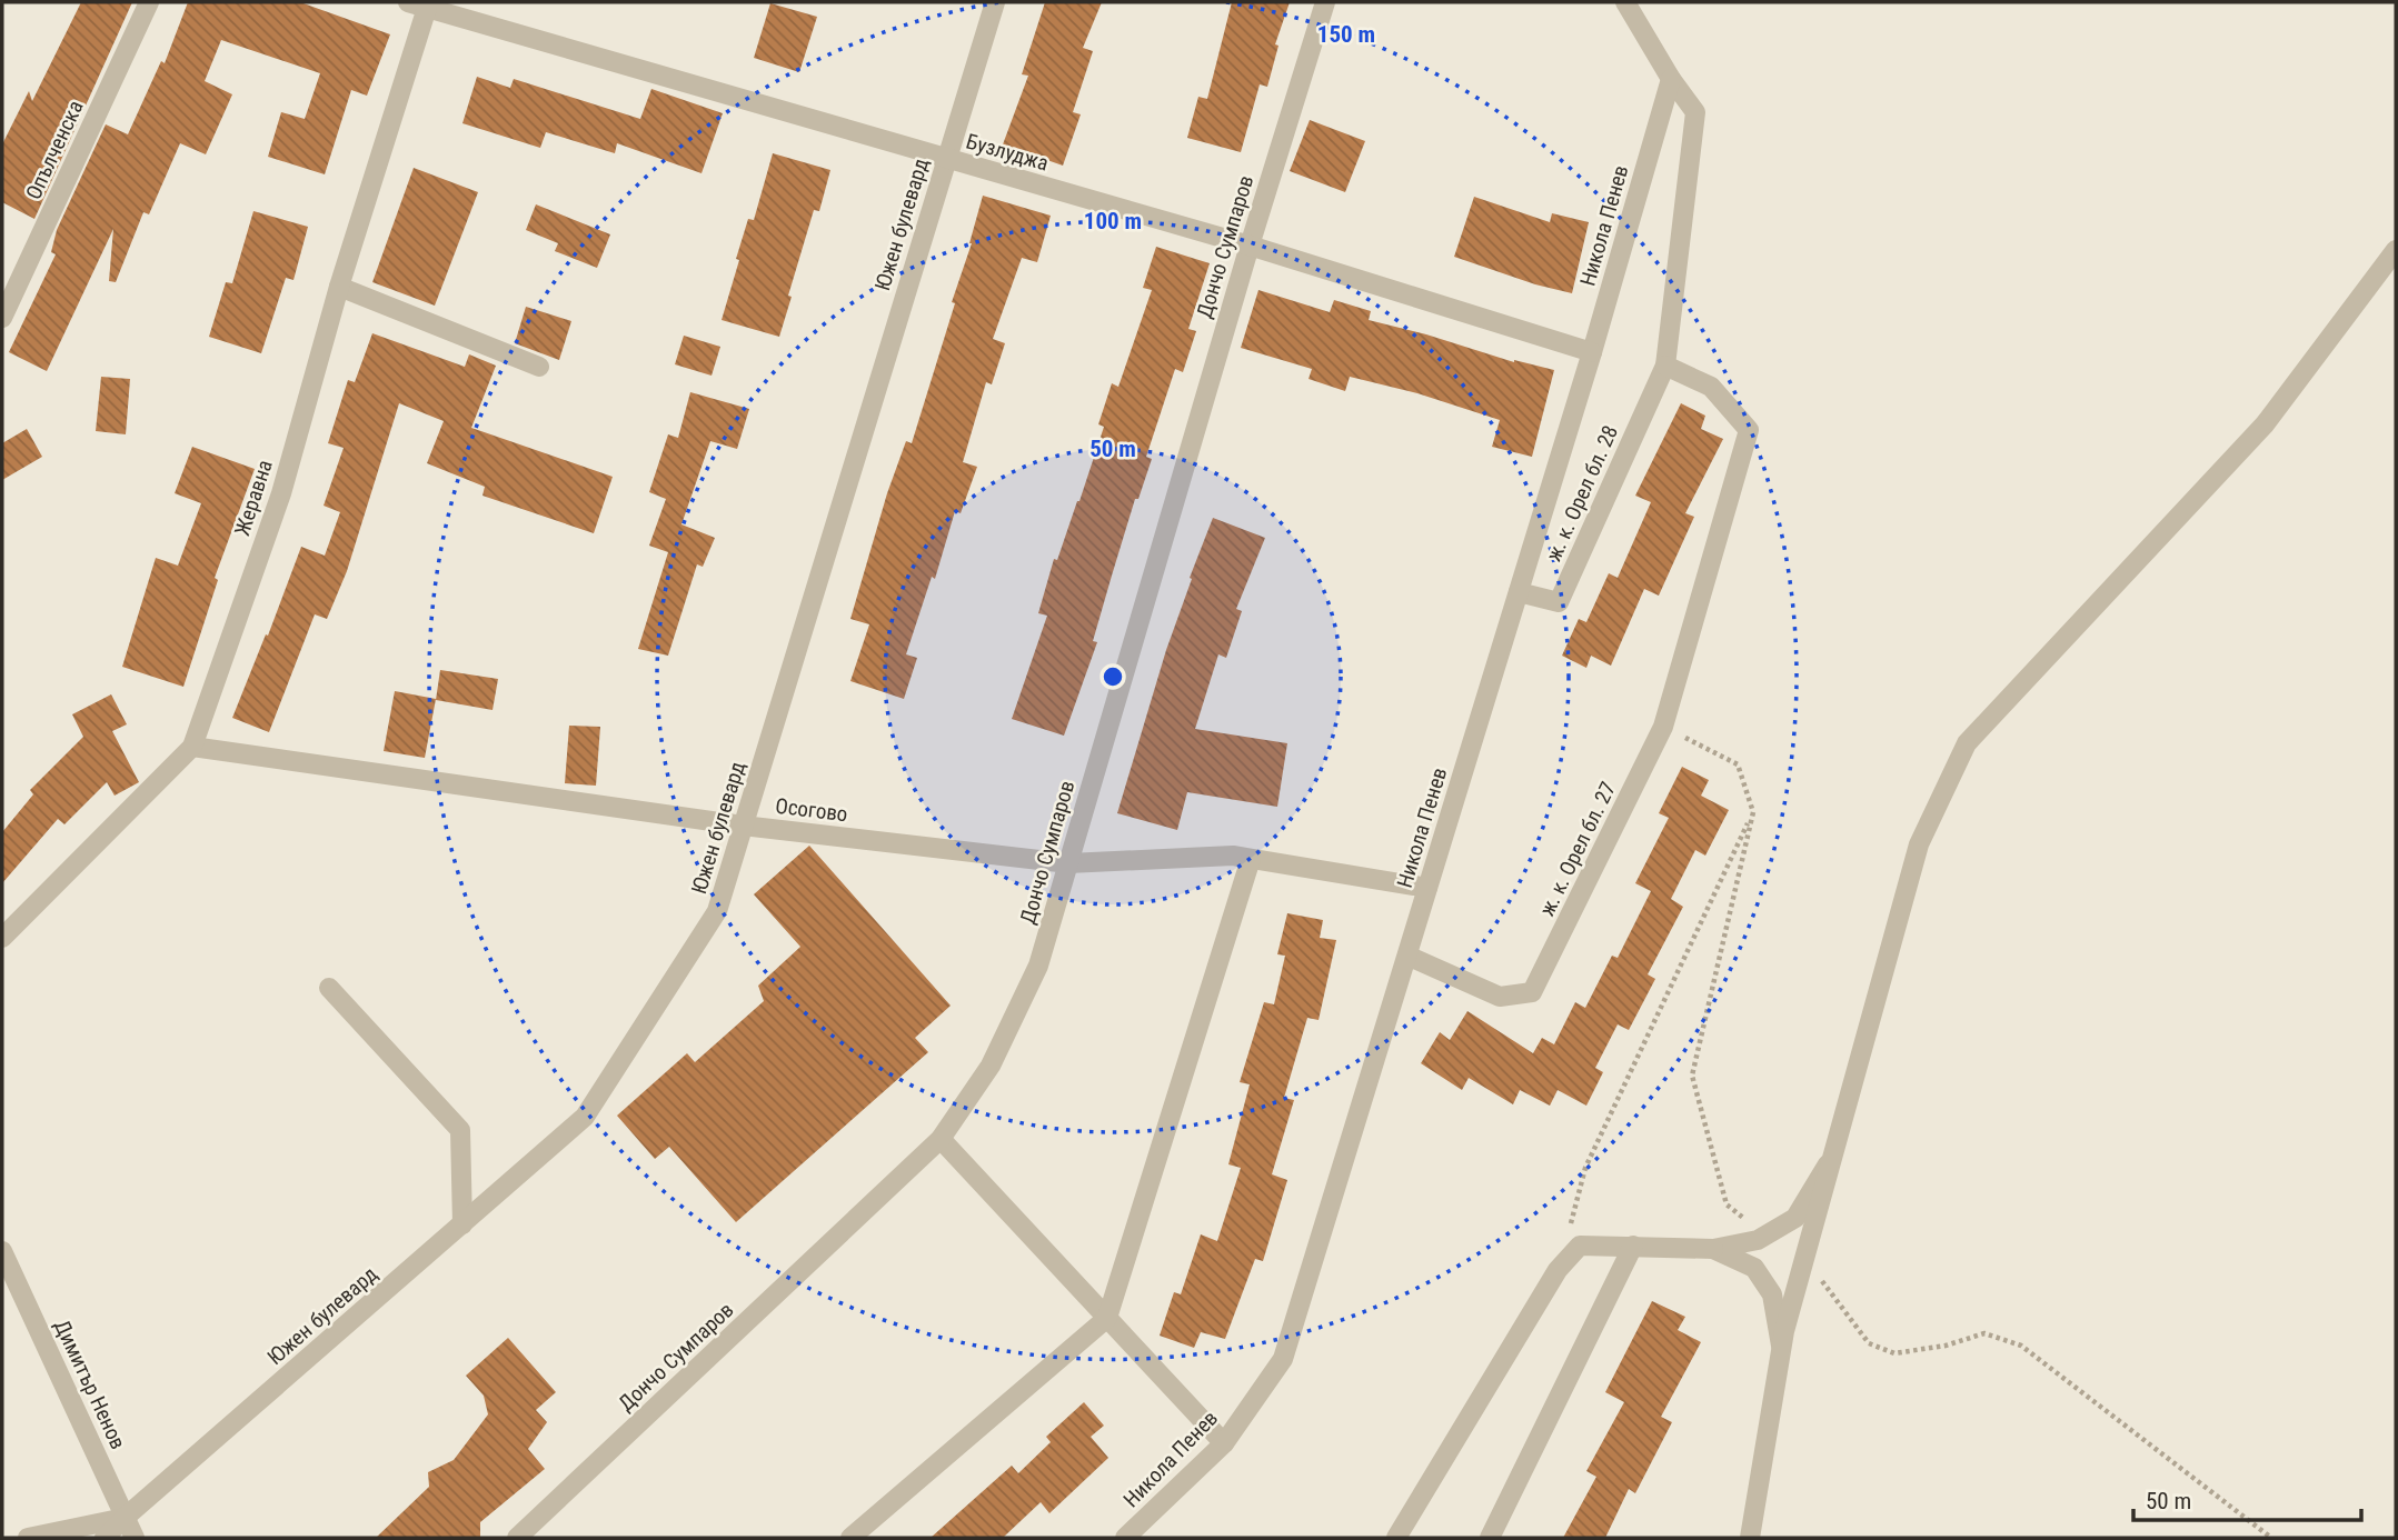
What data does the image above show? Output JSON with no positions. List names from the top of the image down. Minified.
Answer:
{"streets":{"street":["Опълченска","Бузлуджа","Южен булевард","Никола Пенев","Дончо Сумпаров","ж. к. Орел бл. 28","Жеравна","Осогово","ж. к. Орел бл. 27","Димитър Ненов"]},"crossings":[["Бузлуджа","Южен булевард"],["Бузлуджа","Никола Пенев"],["Бузлуджа","Дончо Сумпаров"],["Бузлуджа","Жеравна"],["Южен булевард","Осогово"],["Южен булевард","Димитър Ненов"],["Никола Пенев","ж. к. Орел бл. 28"],["Никола Пенев","Осогово"],["Никола Пенев","ж. к. Орел бл. 27"],["Дончо Сумпаров","Осогово"],["ж. к. Орел бл. 28","ж. к. Орел бл. 27"],["Жеравна","Осогово"]],"scale_bar":"50 m","rings":["150 m","100 m","50 m"]}
